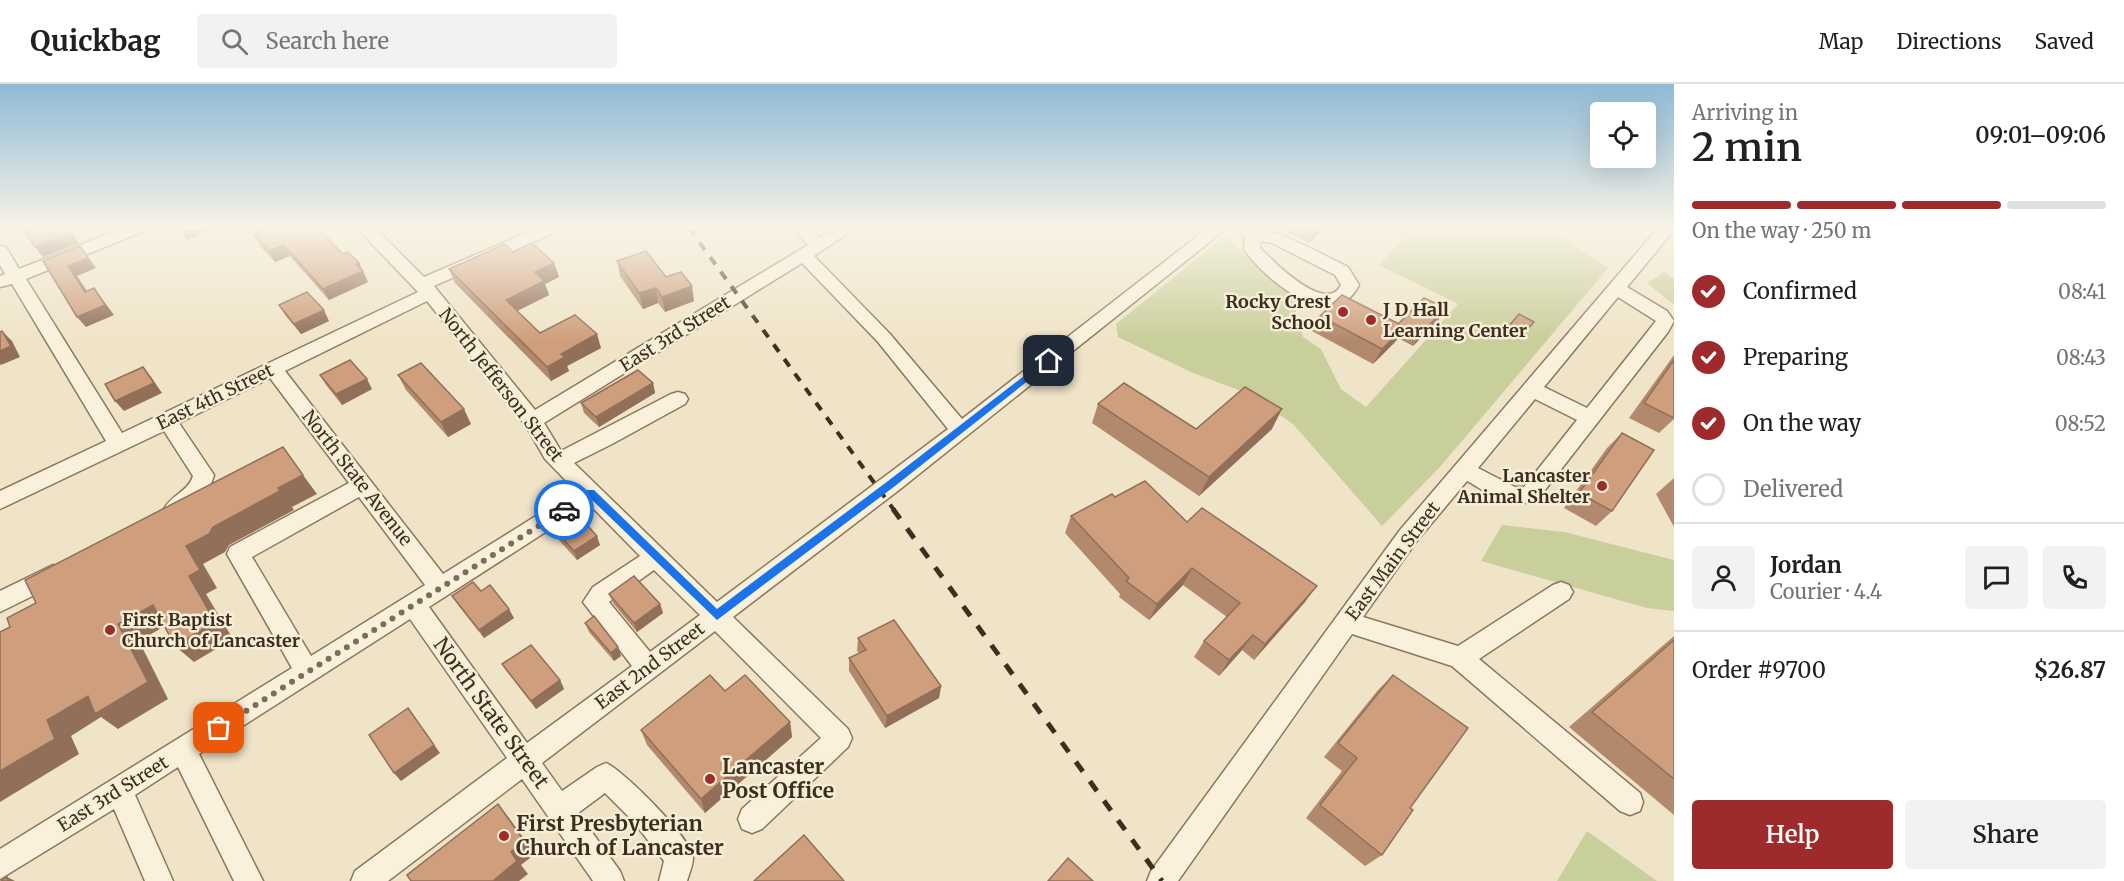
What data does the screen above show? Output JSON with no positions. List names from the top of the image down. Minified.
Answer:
{"streets":{"street":["East 3rd Street","North Jefferson Street","East 4th Street","North State Avenue","East Main Street","East 2nd Street","North State Street"]},"crossings":[["East 3rd Street","North Jefferson Street"],["East 3rd Street","North State Avenue"],["East 3rd Street","North State Street"],["North Jefferson Street","East 4th Street"],["North Jefferson Street","East 2nd Street"],["East 4th Street","North State Avenue"],["East 2nd Street","North State Street"]],"places":["Rocky Crest School","J D Hall Learning Center","Lancaster Animal Shelter","First Baptist Church of Lancaster","Lancaster Post Office","First Presbyterian Church of Lancaster"],"page":{"header":"Quickbag","search":"Search here","nav":["Map","Directions","Saved"],"heading":["2 min","Arriving in","09:01–09:06"],"panel":["Jordan","Courier · 4.4","Order #9700","$26.87"],"bar":"On the way · 250 m","list":[["Confirmed","08:41"],["Preparing","08:43"],["On the way","08:52"],"Delivered"],"buttons":["Help","Share"]}}
